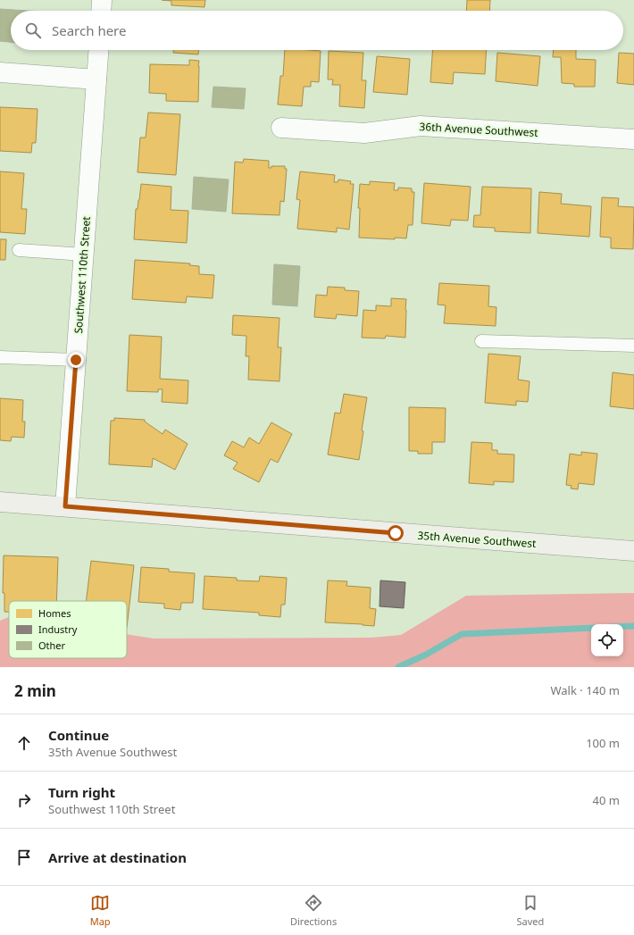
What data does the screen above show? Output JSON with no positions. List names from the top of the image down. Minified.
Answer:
{"streets":{"street":["36th Avenue Southwest","Southwest 110th Street","35th Avenue Southwest"]},"crossings":[["Southwest 110th Street","35th Avenue Southwest"]],"legend":["Homes","Industry","Other"],"page":{"search":"Search here","heading":["2 min","Walk · 140 m"],"list":[["Continue","35th Avenue Southwest","100 m"],["Turn right","Southwest 110th Street","40 m"],"Arrive at destination"],"nav":["Map","Directions","Saved"]}}
